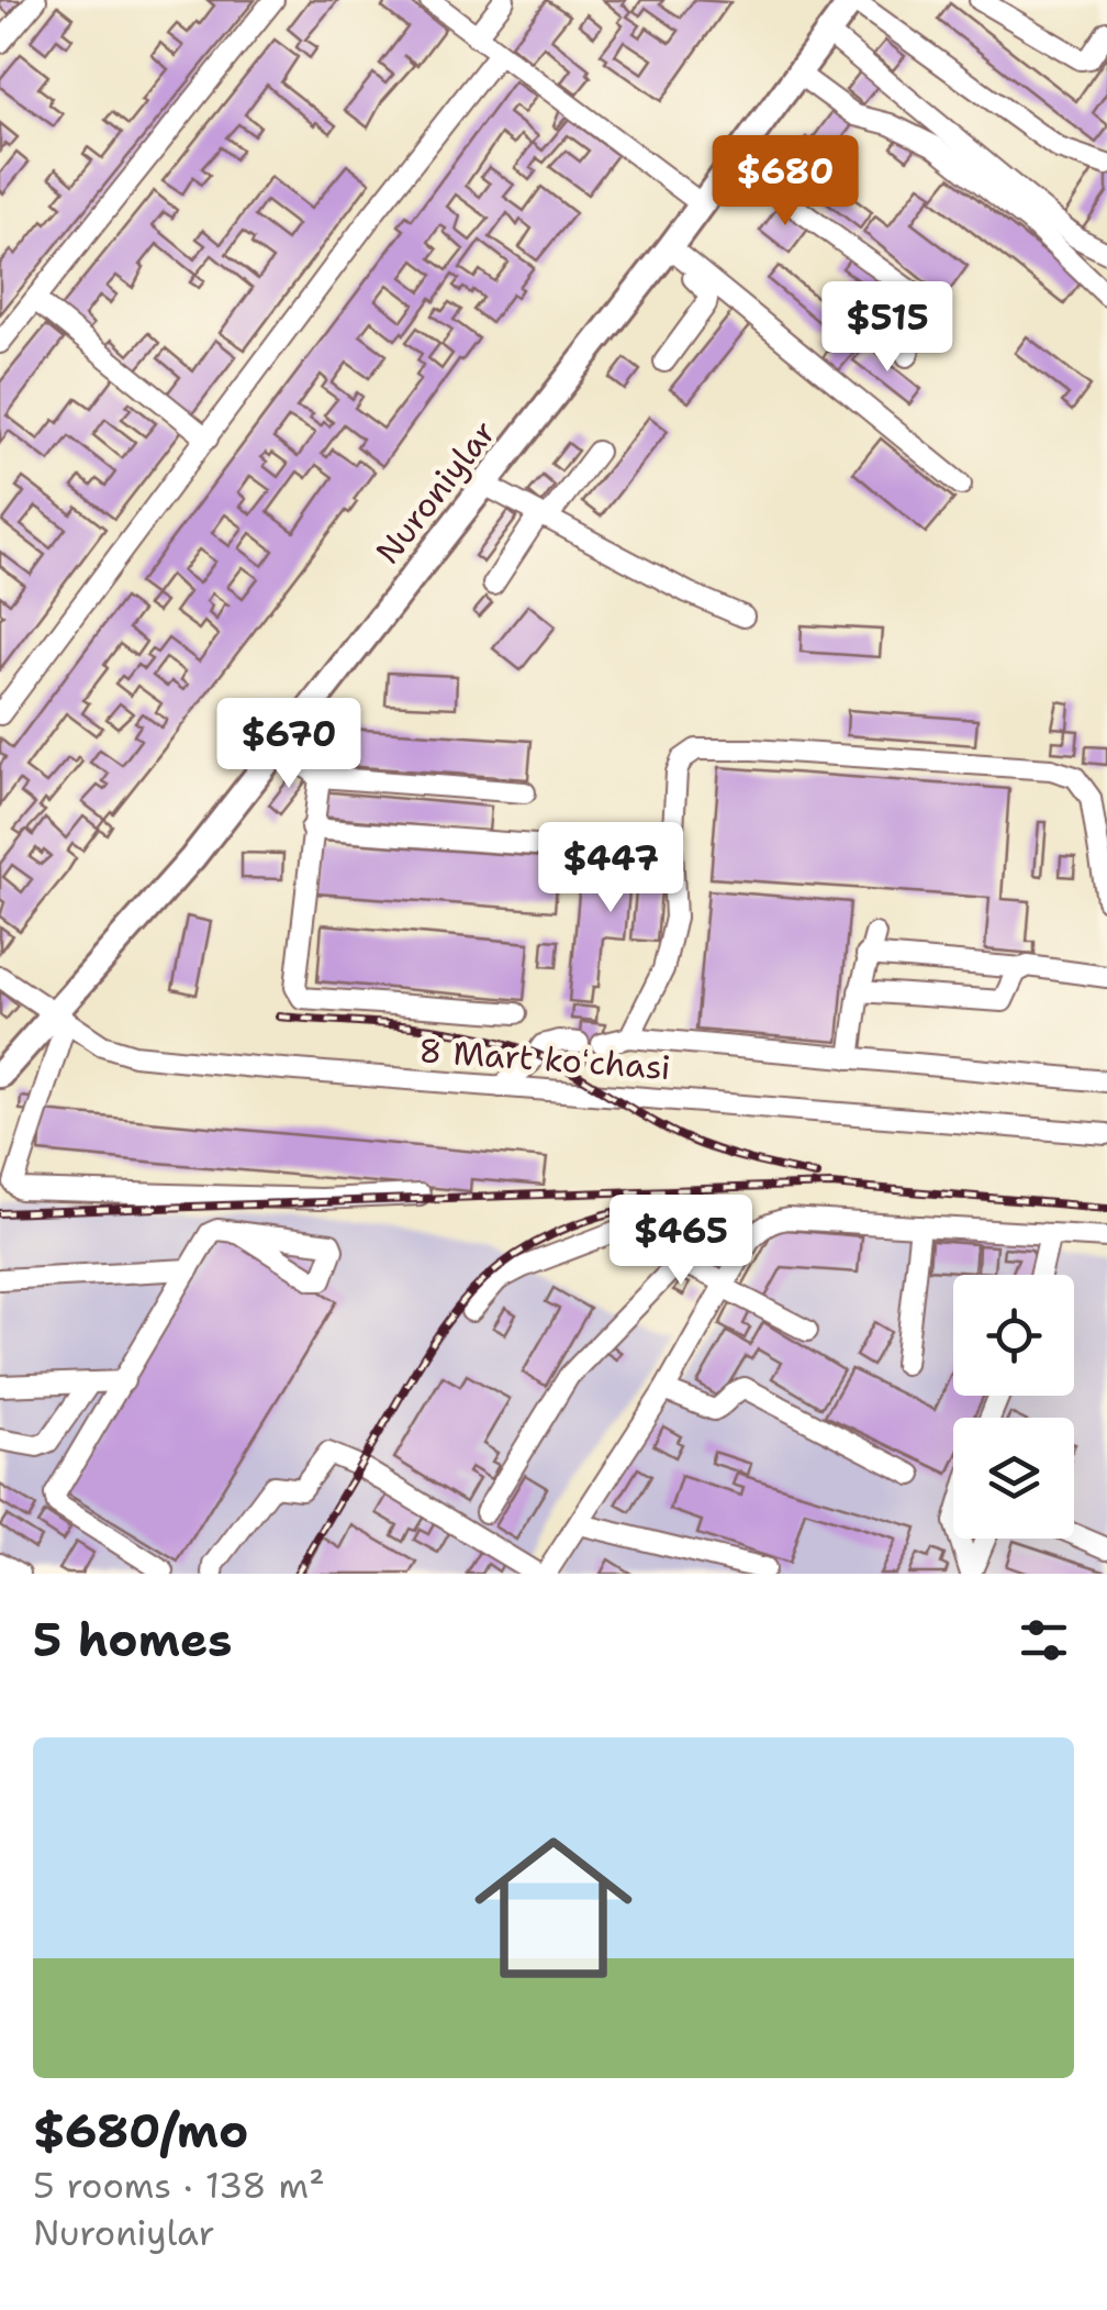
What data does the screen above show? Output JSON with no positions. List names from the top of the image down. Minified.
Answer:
{"streets":{"main road":["Nuroniylar"],"street":["8 Mart koʻchasi"]},"crossings":[["Nuroniylar","8 Mart koʻchasi"]],"page":{"price":["$680","$515","$670","$447","$465"],"heading":"5 homes","list":[{"name":"$680/mo","note":"5 rooms · 138 m² · Nuroniylar"}]}}
